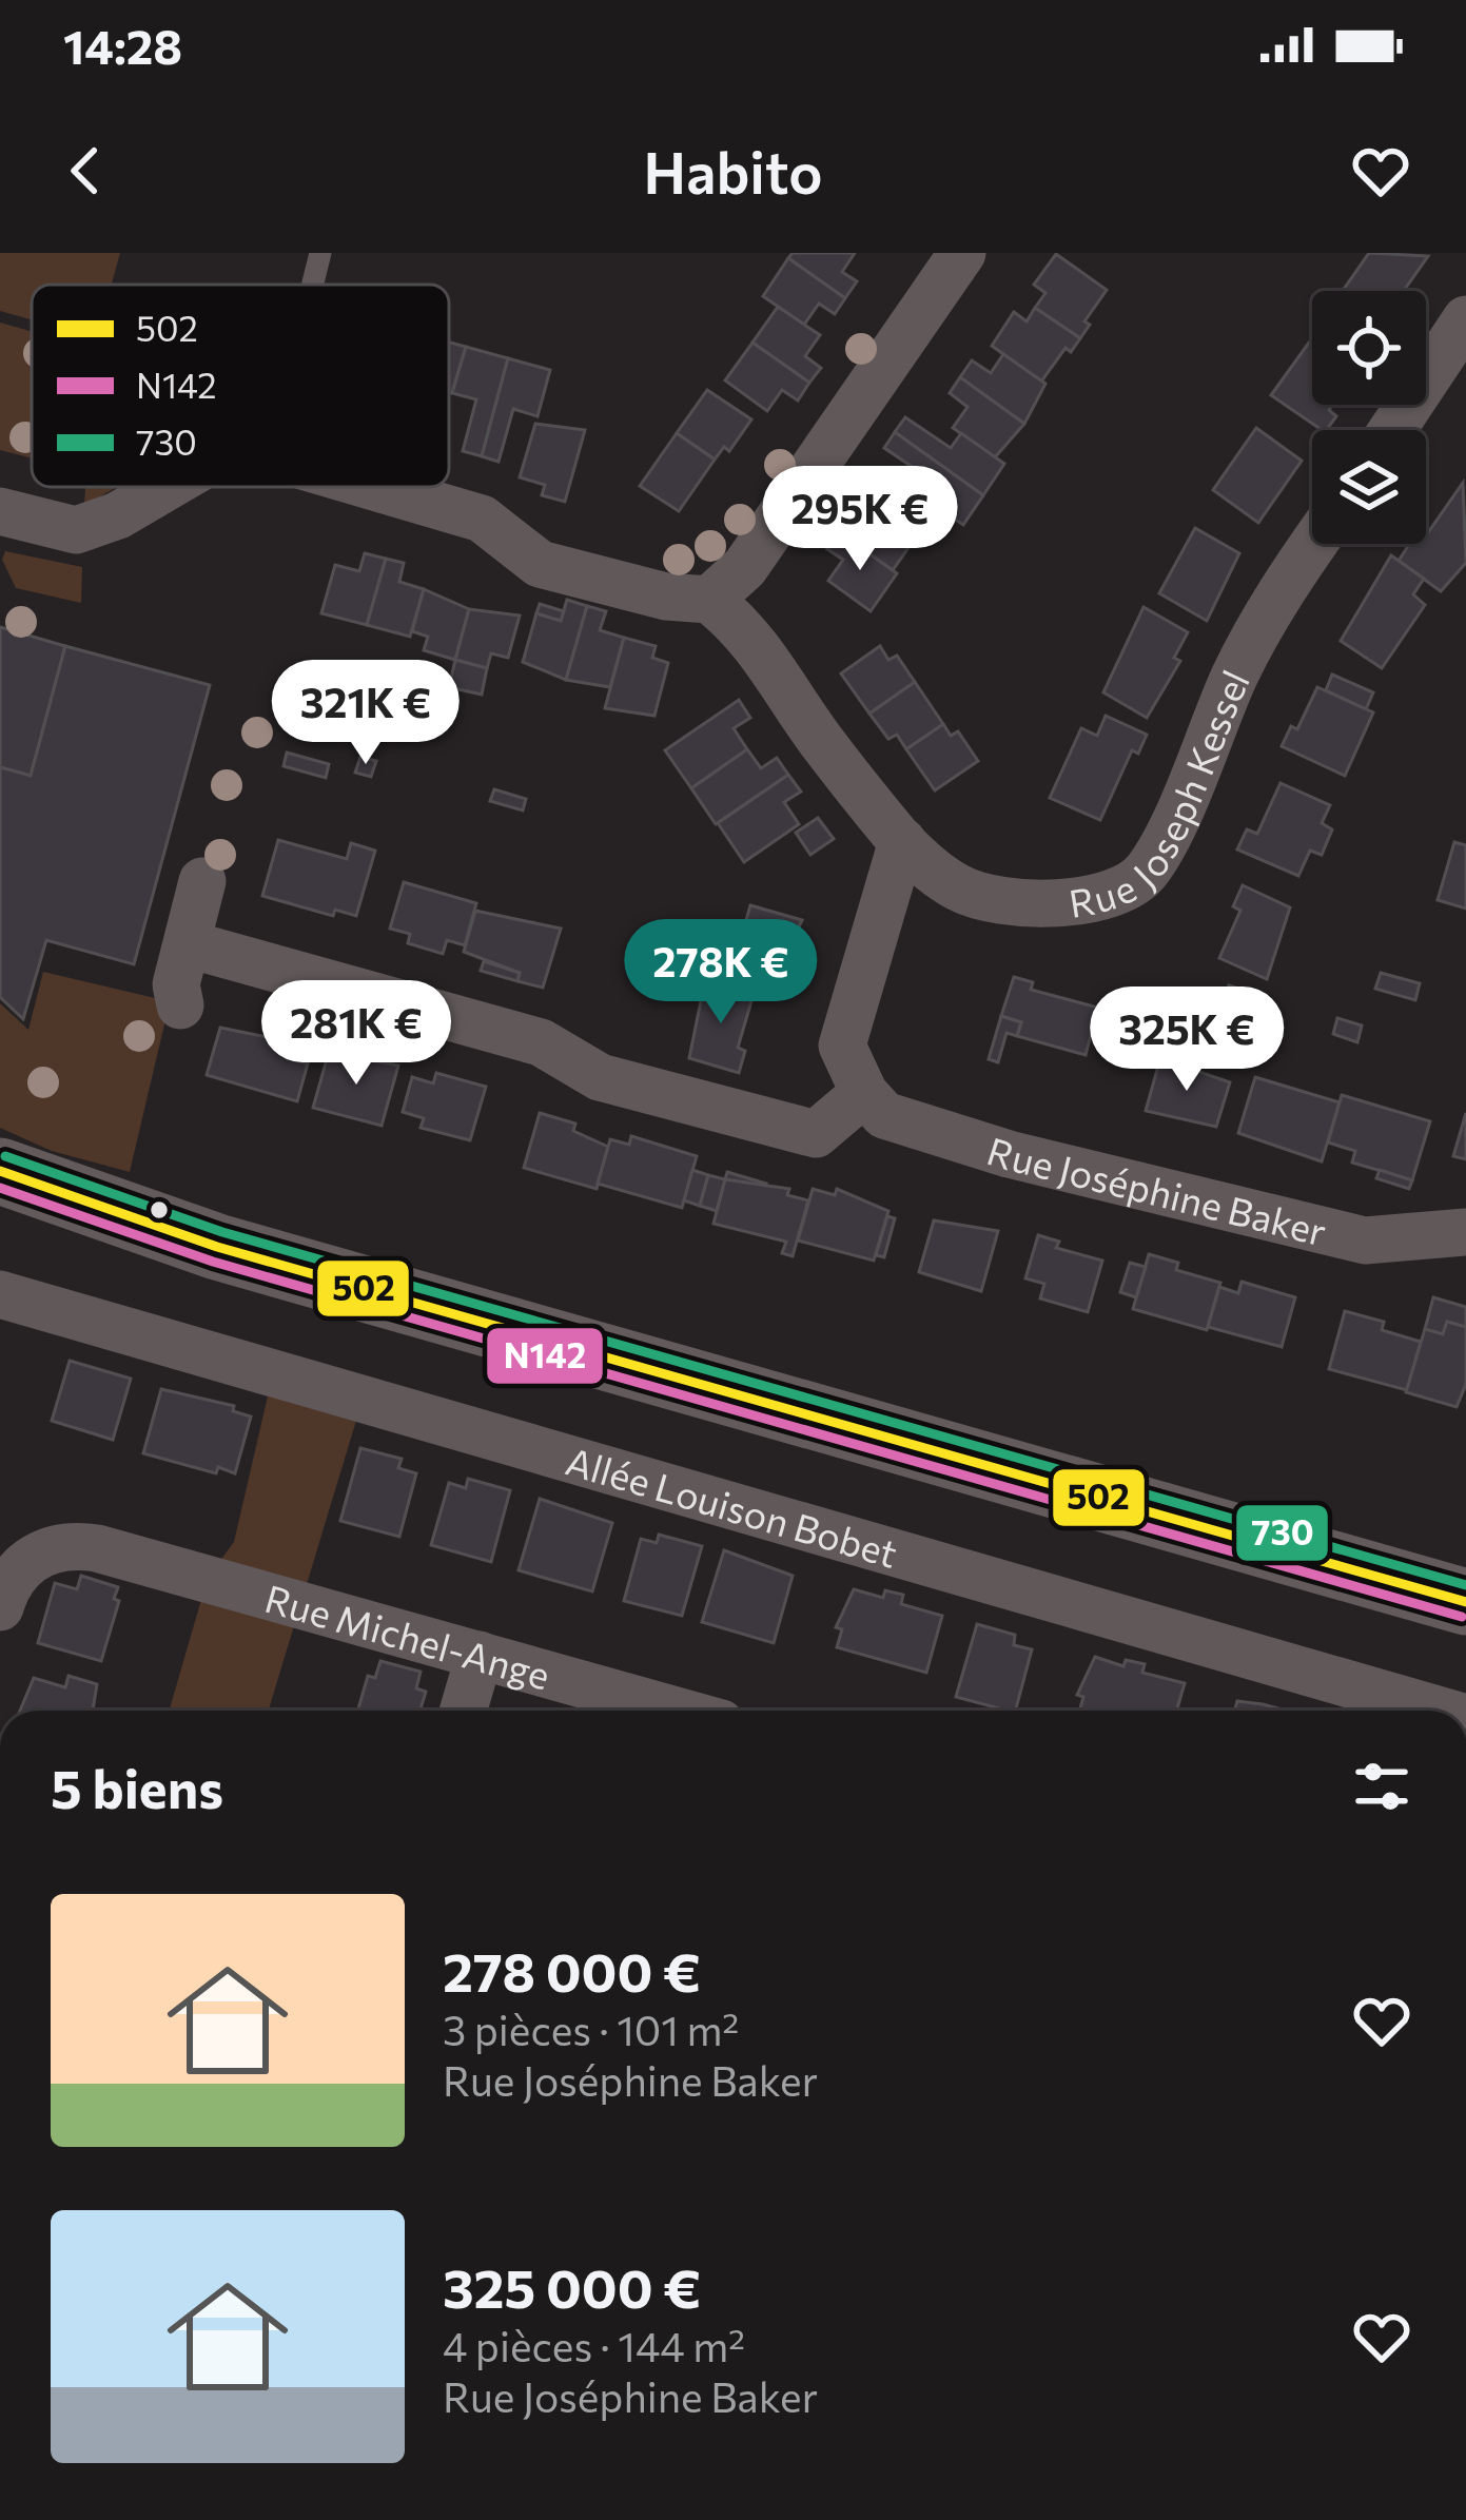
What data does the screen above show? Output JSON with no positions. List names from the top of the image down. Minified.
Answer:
{"streets":{"street":["Rue Joseph Kessel","Rue Joséphine Baker","Allée Louison Bobet","Rue Michel-Ange"]},"lines":["transit line 730","transit line 502","transit line N142"],"legend":["502","N142","730"],"page":{"status":"14:28","header":"Habito","price":["295K €","321K €","278K €","281K €","325K €"],"heading":"5 biens","list":[{"name":"278 000 €","note":"3 pièces · 101 m² · Rue Joséphine Baker"},{"name":"325 000 €","note":"4 pièces · 144 m² · Rue Joséphine Baker"}]}}
